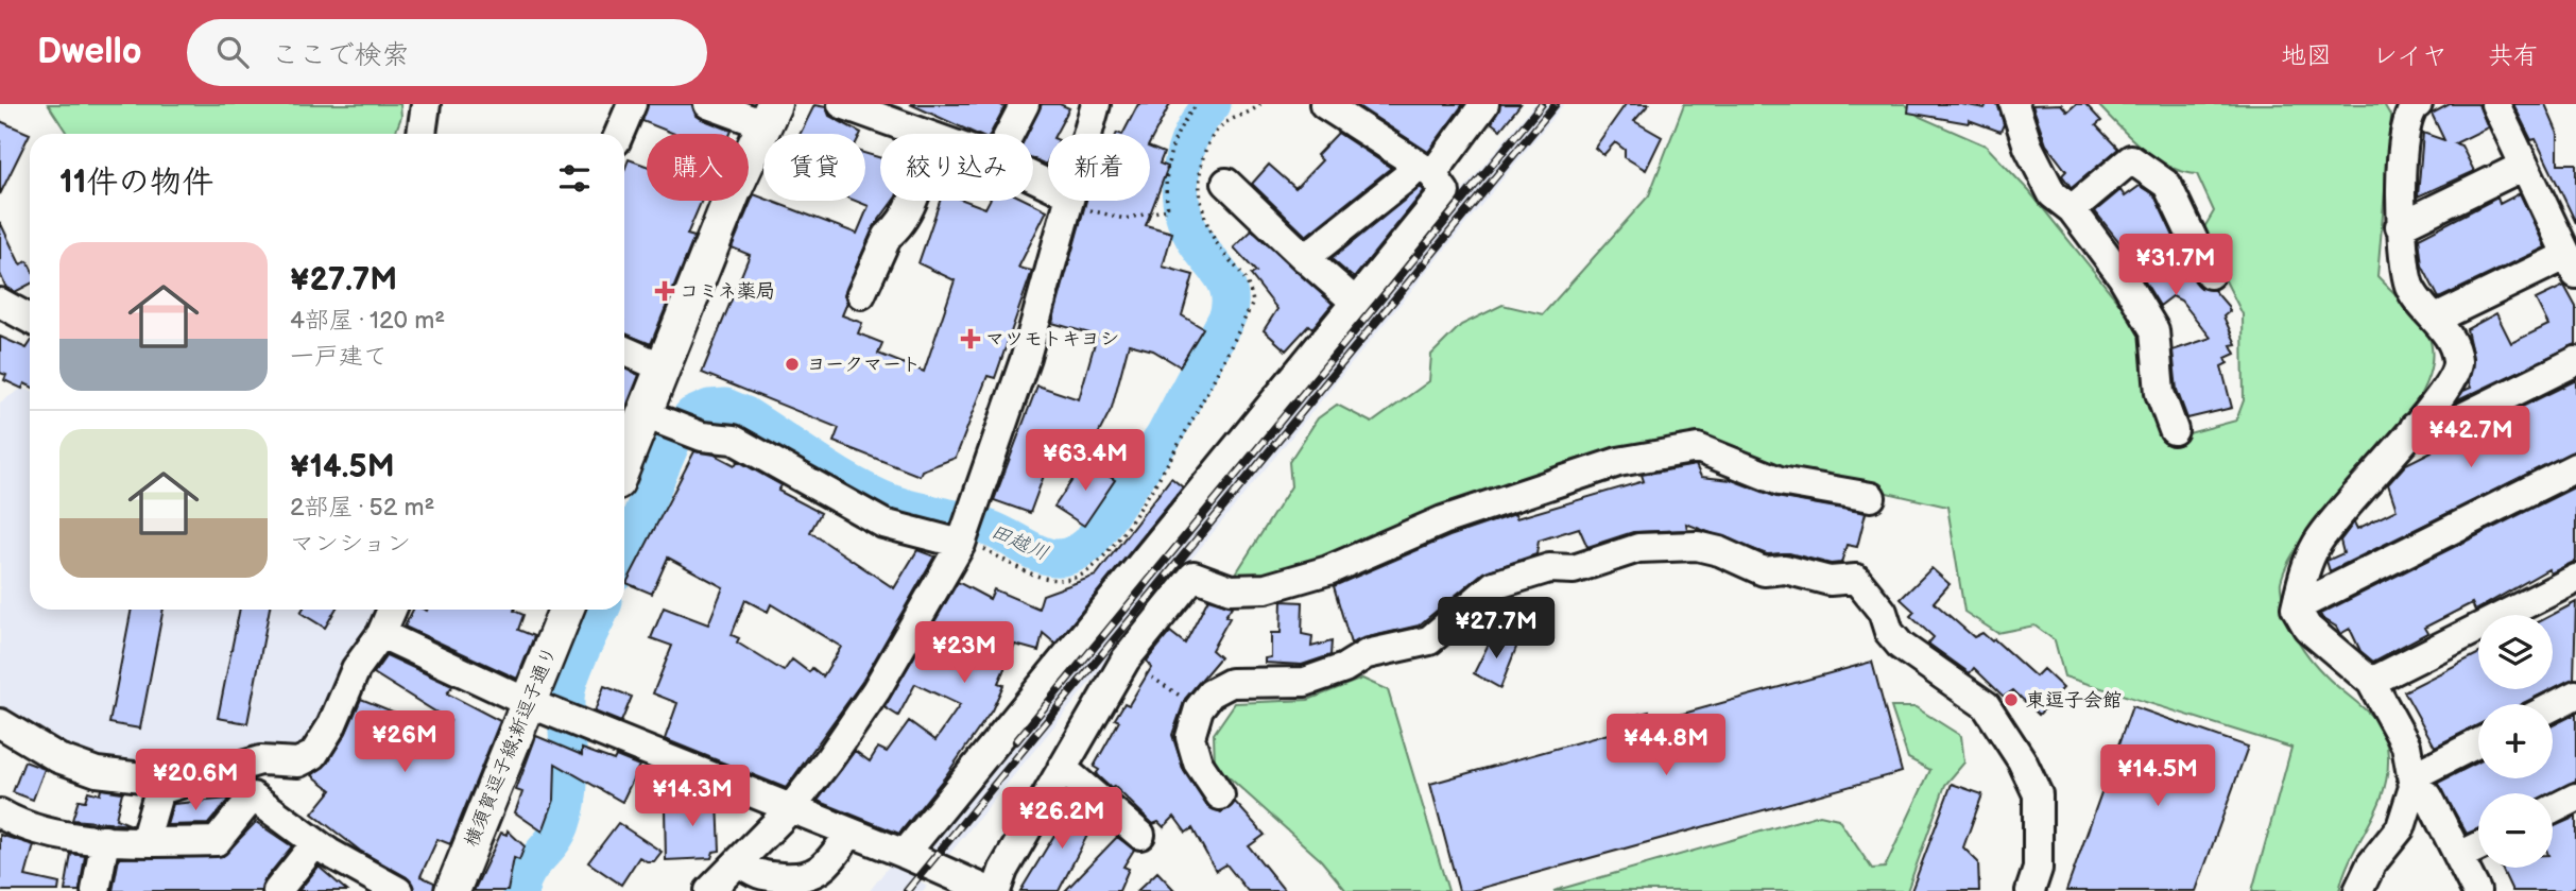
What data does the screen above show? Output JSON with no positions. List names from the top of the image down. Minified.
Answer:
{"streets":{"main road":["横須賀逗子線;新逗子通り"]},"water":["田越川"],"places":{"health":["コミネ薬局","マツモトキヨシ"],"other":["ヨークマート","東逗子会館"]},"page":{"header":"Dwello","search":"ここで検索","nav":["地図","レイヤ","共有"],"chip":["購入","賃貸","絞り込み","新着"],"heading":"11件の物件","list":[{"name":"¥27.7M","note":"4部屋 · 120 m² · 一戸建て"},{"name":"¥14.5M","note":"2部屋 · 52 m² · マンション"}],"price":["¥31.7M","¥42.7M","¥63.4M","¥27.7M","¥23M","¥26M","¥44.8M","¥14.5M","¥20.6M","¥14.3M","¥26.2M"],"map_buttons":["+","−"]}}
